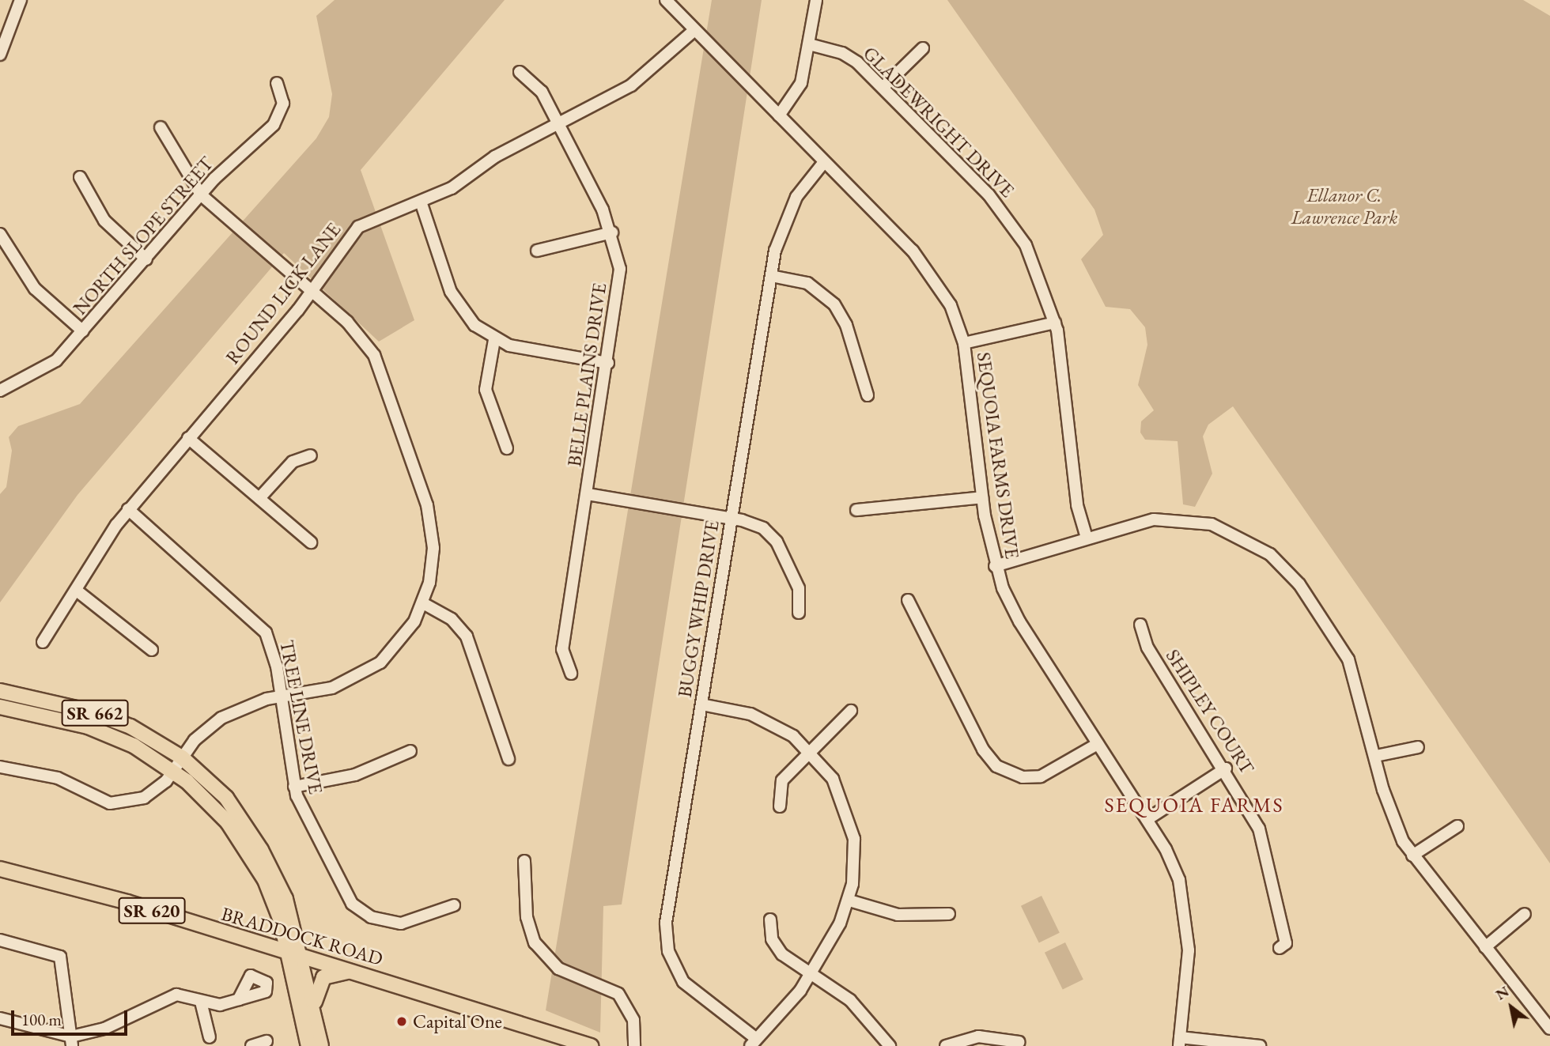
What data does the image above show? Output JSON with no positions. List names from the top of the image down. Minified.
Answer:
{"streets":{"main road":["SR 662","SR 620","BRADDOCK ROAD"],"street":["GLADEWRIGHT DRIVE","NORTH SLOPE STREET","ROUND LICK LANE","BELLE PLAINS DRIVE","SEQUOIA FARMS DRIVE","BUGGY WHIP DRIVE","SHIPLEY COURT","TREE LINE DRIVE"]},"crossings":[["ROUND LICK LANE","BELLE PLAINS DRIVE"],["ROUND LICK LANE","SEQUOIA FARMS DRIVE"],["ROUND LICK LANE","TREE LINE DRIVE"],["SEQUOIA FARMS DRIVE","BUGGY WHIP DRIVE"],["SR 662","BRADDOCK ROAD"]],"districts":["SEQUOIA FARMS"],"parks":["Ellanor C. Lawrence Park"],"places":["Capital One"],"scale_bar":"100 m","north":"top left"}
